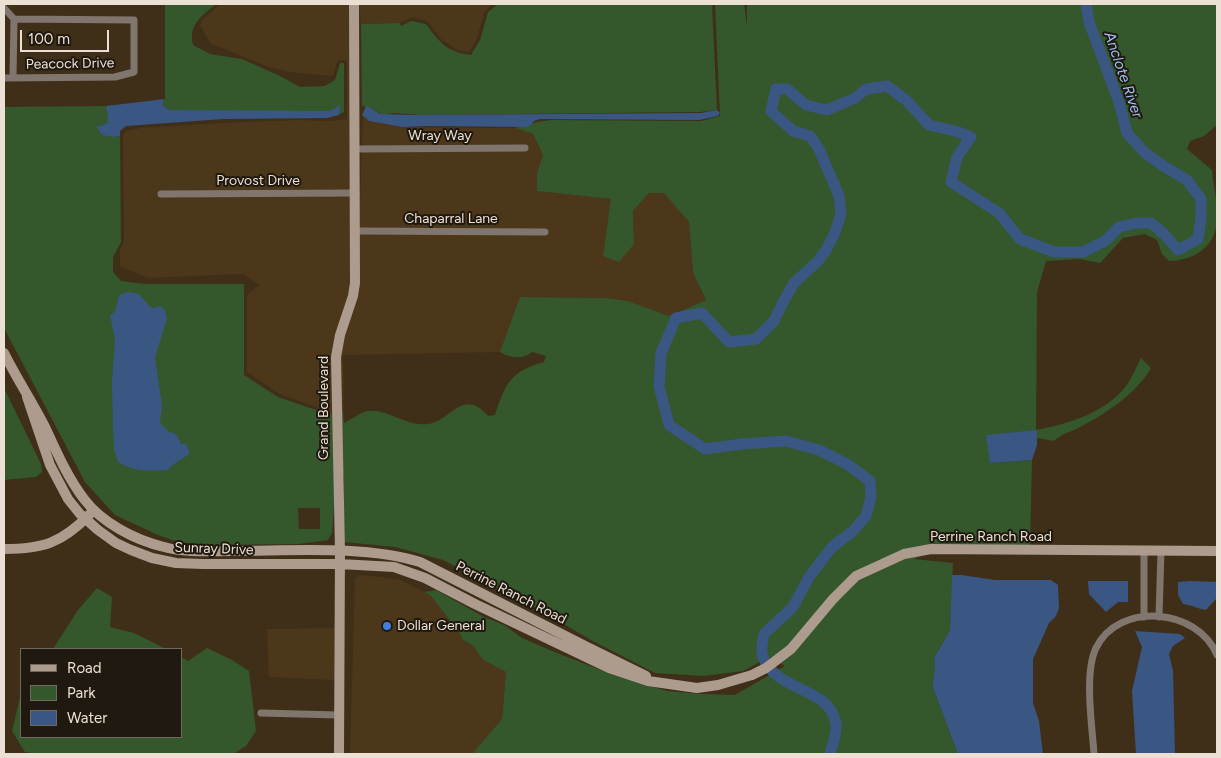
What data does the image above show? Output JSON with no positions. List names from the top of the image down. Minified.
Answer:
{"streets":{"street":["Peacock Drive","Wray Way","Provost Drive","Chaparral Lane","Grand Boulevard","Perrine Ranch Road","Sunray Drive"]},"crossings":[["Wray Way","Grand Boulevard"],["Provost Drive","Grand Boulevard"],["Chaparral Lane","Grand Boulevard"],["Grand Boulevard","Perrine Ranch Road"],["Grand Boulevard","Sunray Drive"],["Perrine Ranch Road","Sunray Drive"]],"water":["Anclote River"],"places":["Dollar General"],"legend":["Road","Park","Water"],"scale_bar":"100 m"}
